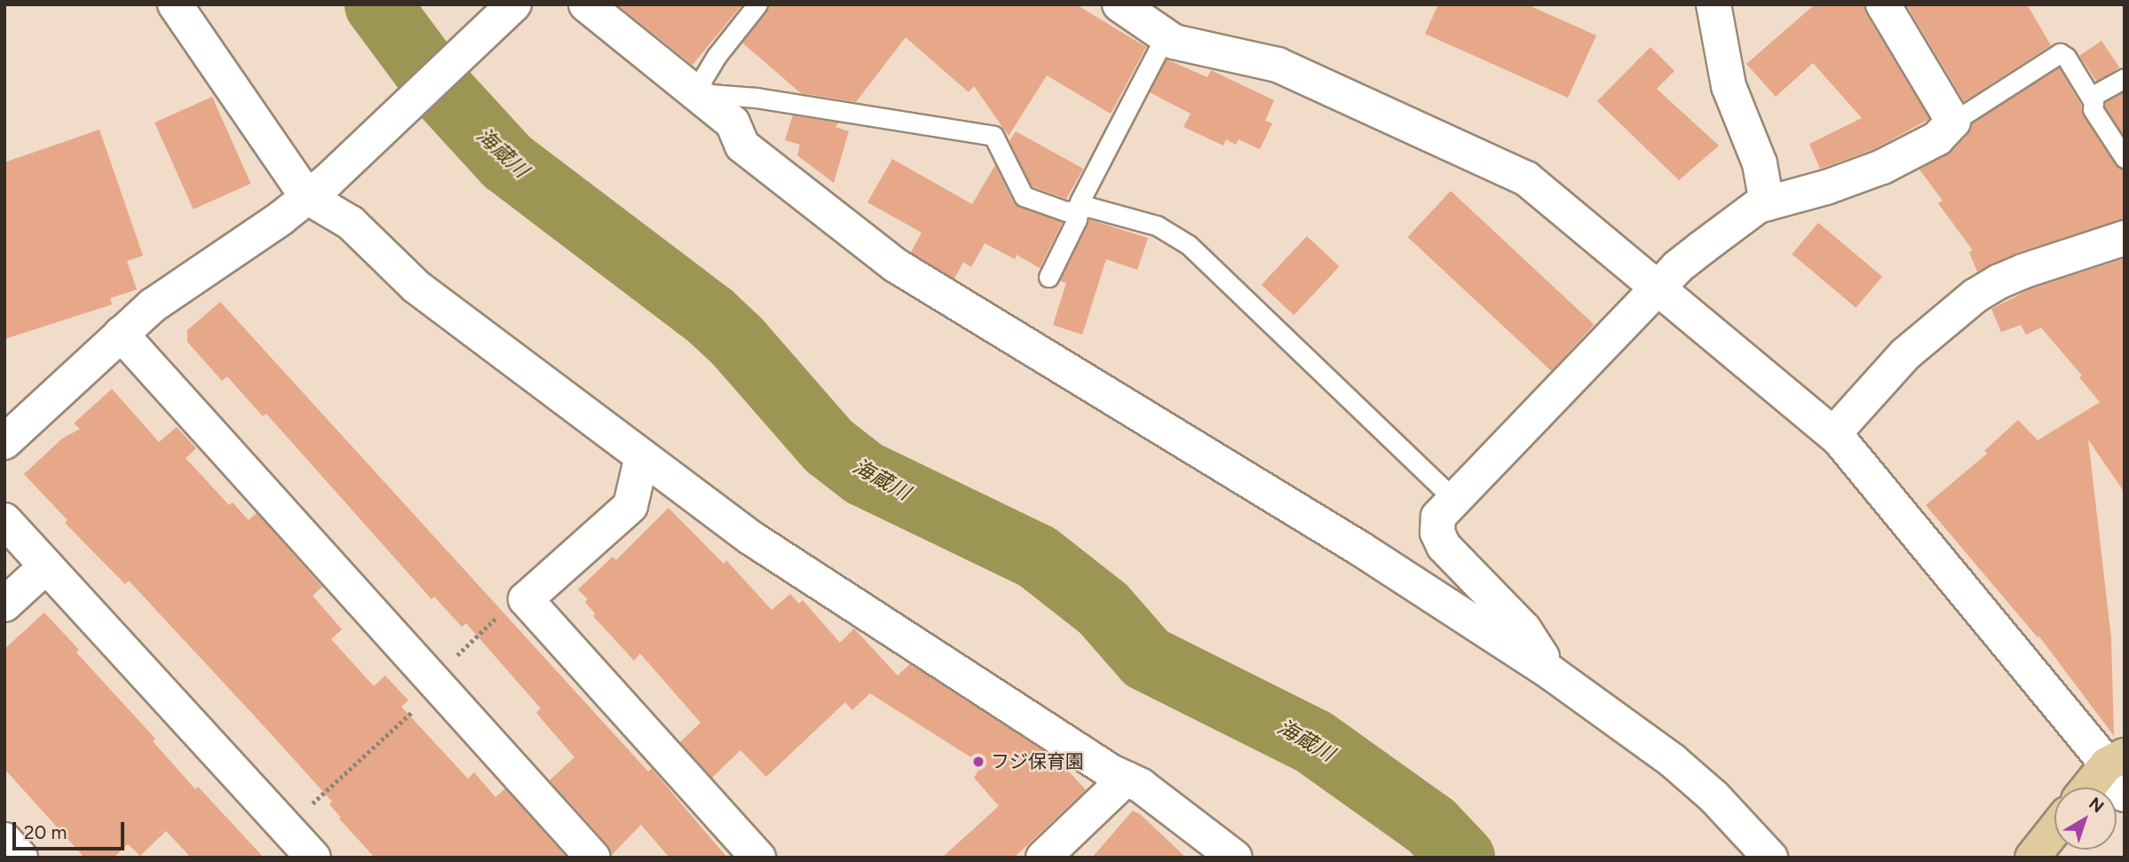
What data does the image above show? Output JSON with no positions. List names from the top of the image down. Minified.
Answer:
{"water":["海蔵川"],"places":["フジ保育園"],"scale_bar":"20 m","north":"top right"}
